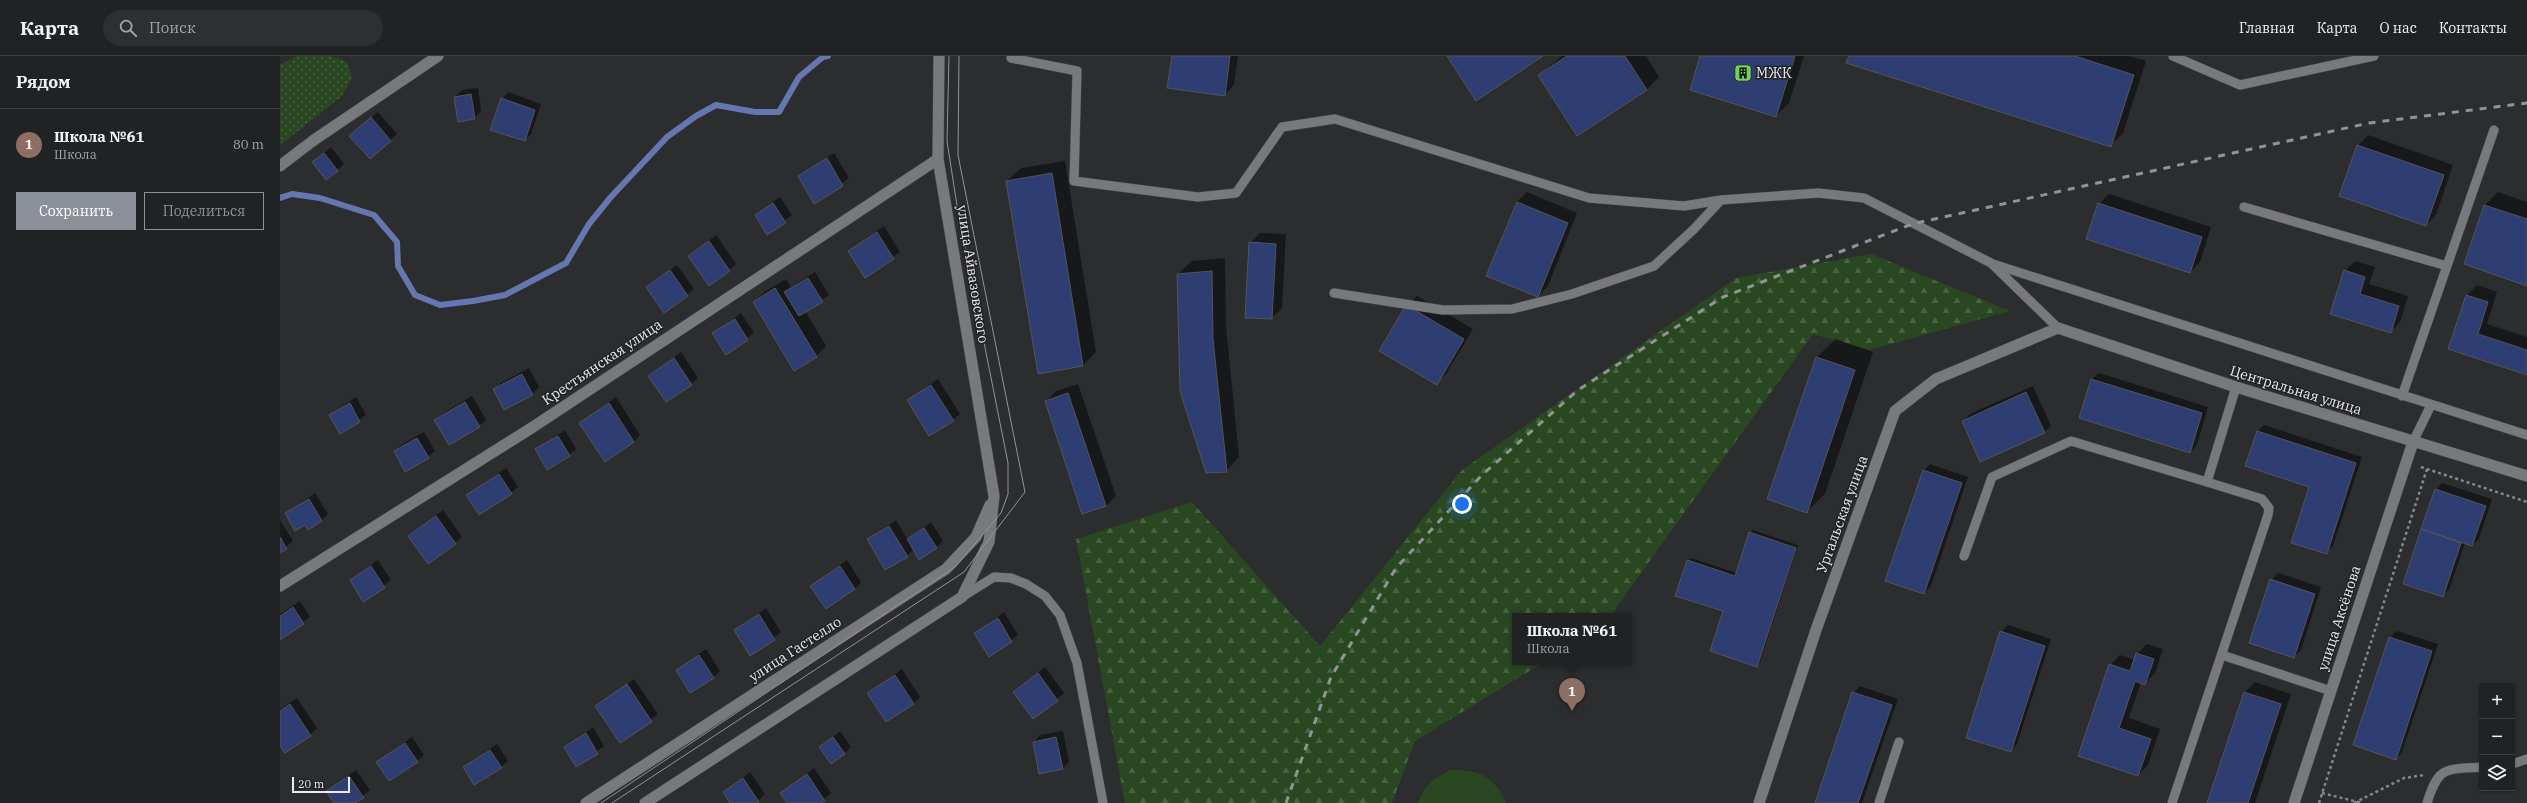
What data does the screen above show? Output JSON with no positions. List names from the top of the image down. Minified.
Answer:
{"streets":{"street":["улица Айвазовского","Крестьянская улица","Центральная улица","Ургальская улица","улица Аксёнова","улица Гастелло"]},"crossings":[["улица Айвазовского","Крестьянская улица"],["улица Айвазовского","улица Гастелло"],["Центральная улица","Ургальская улица"],["Центральная улица","улица Аксёнова"]],"places":{"building":["МЖК"]},"scale_bar":"20 m","page":{"header":"Карта","search":"Поиск","nav":["Главная","Карта","О нас","Контакты"],"heading":"Рядом","list":[{"mark":"1","name":"Школа №61","note":"Школа","value":"80 m"}],"buttons":["Сохранить","Поделиться"],"popup":["Школа №61","Школа"],"pins":"1","map_buttons":["+","−"],"scale":"20 m"}}
